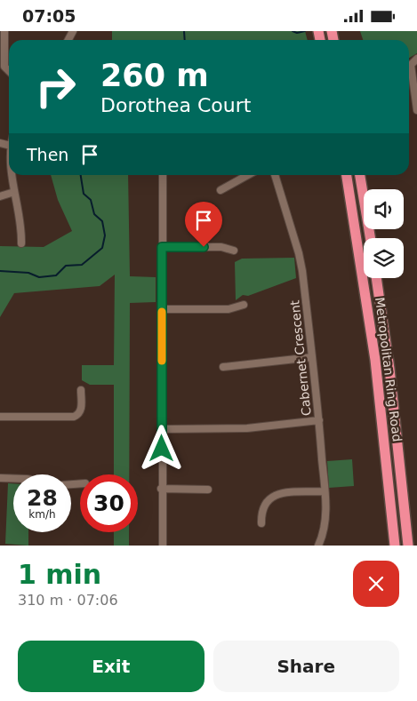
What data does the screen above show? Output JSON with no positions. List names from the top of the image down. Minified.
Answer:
{"streets":{"highway":["Metropolitan Ring Road"],"street":["Cabernet Crescent"]},"page":{"status":"07:05","turn":["260 m","Dorothea Court"],"then":"Then","speed":"28 km/h","limit":"30","heading":["1 min","310 m · 07:06"],"buttons":["Exit","Share"]}}
